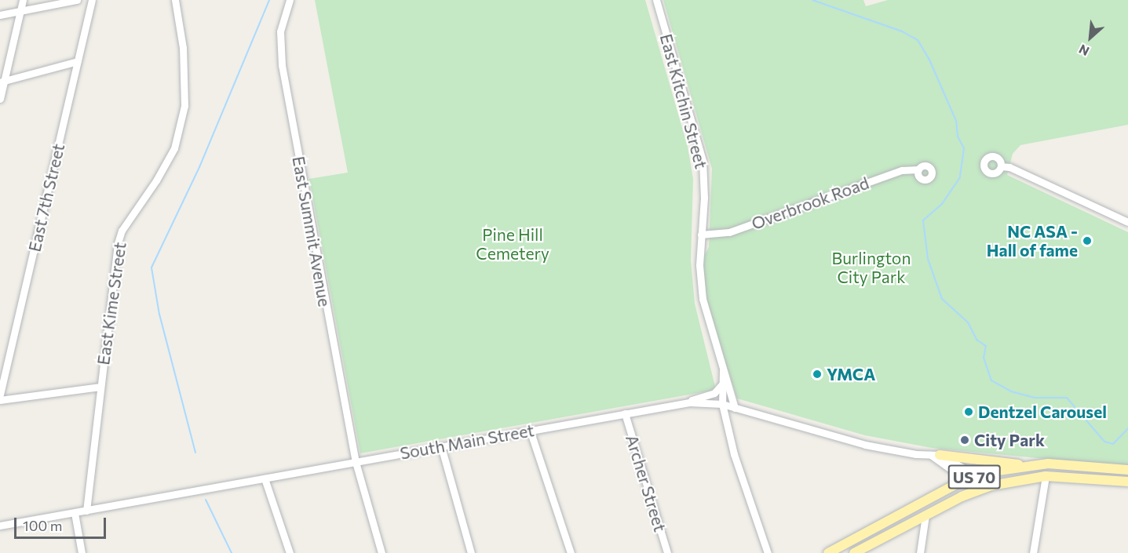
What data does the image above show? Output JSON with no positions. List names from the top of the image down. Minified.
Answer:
{"streets":{"main road":["US 70"],"street":["East Kitchin Street","East 7th Street","Overbrook Road","East Summit Avenue","East Kime Street","South Main Street","Archer Street"]},"crossings":[["East Kitchin Street","Overbrook Road"],["East Kitchin Street","South Main Street"],["East Summit Avenue","South Main Street"],["East Kime Street","South Main Street"],["South Main Street","US 70"],["South Main Street","Archer Street"]],"parks":["Pine Hill Cemetery","Burlington City Park"],"places":["NC ASA - Hall of fame","YMCA","Dentzel Carousel","City Park"],"scale_bar":"100 m","north":"bottom left"}
